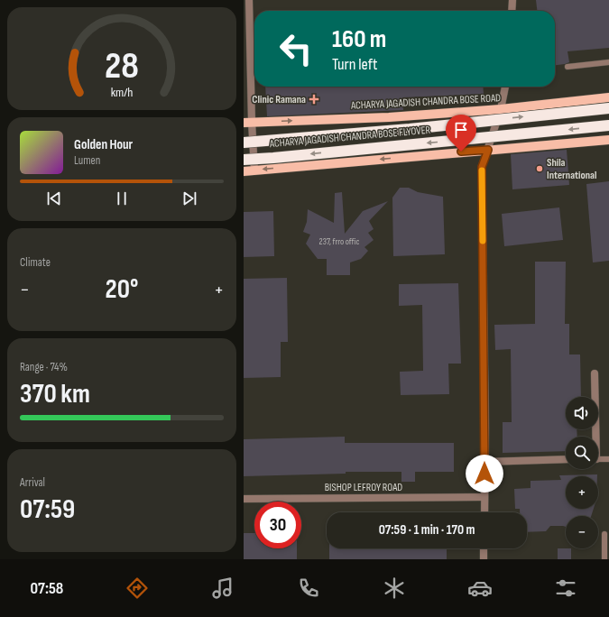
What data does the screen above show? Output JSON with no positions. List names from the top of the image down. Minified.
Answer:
{"streets":{"highway":["ACHARYA JAGADISH CHANDRA BOSE FLYOVER"],"main road":["ACHARYA JAGADISH CHANDRA BOSE ROAD"],"street":["BISHOP LEFROY ROAD"]},"places":{"health":["Clinic Ramana"],"other":["Shila International"]},"house_numbers":["237, frro offic"],"page":{"turn":["160 m","Turn left"],"song":["Golden Hour","Lumen"],"tile":["Climate",["Range · 74%","370 km"],["Arrival","07:59"]],"heat":["−","20°","+"],"map_buttons":["+","−"],"limit":"30","trip":"07:59 · 1 min · 170 m","tabs":"07:58","gauge":["28","km/h"]}}
